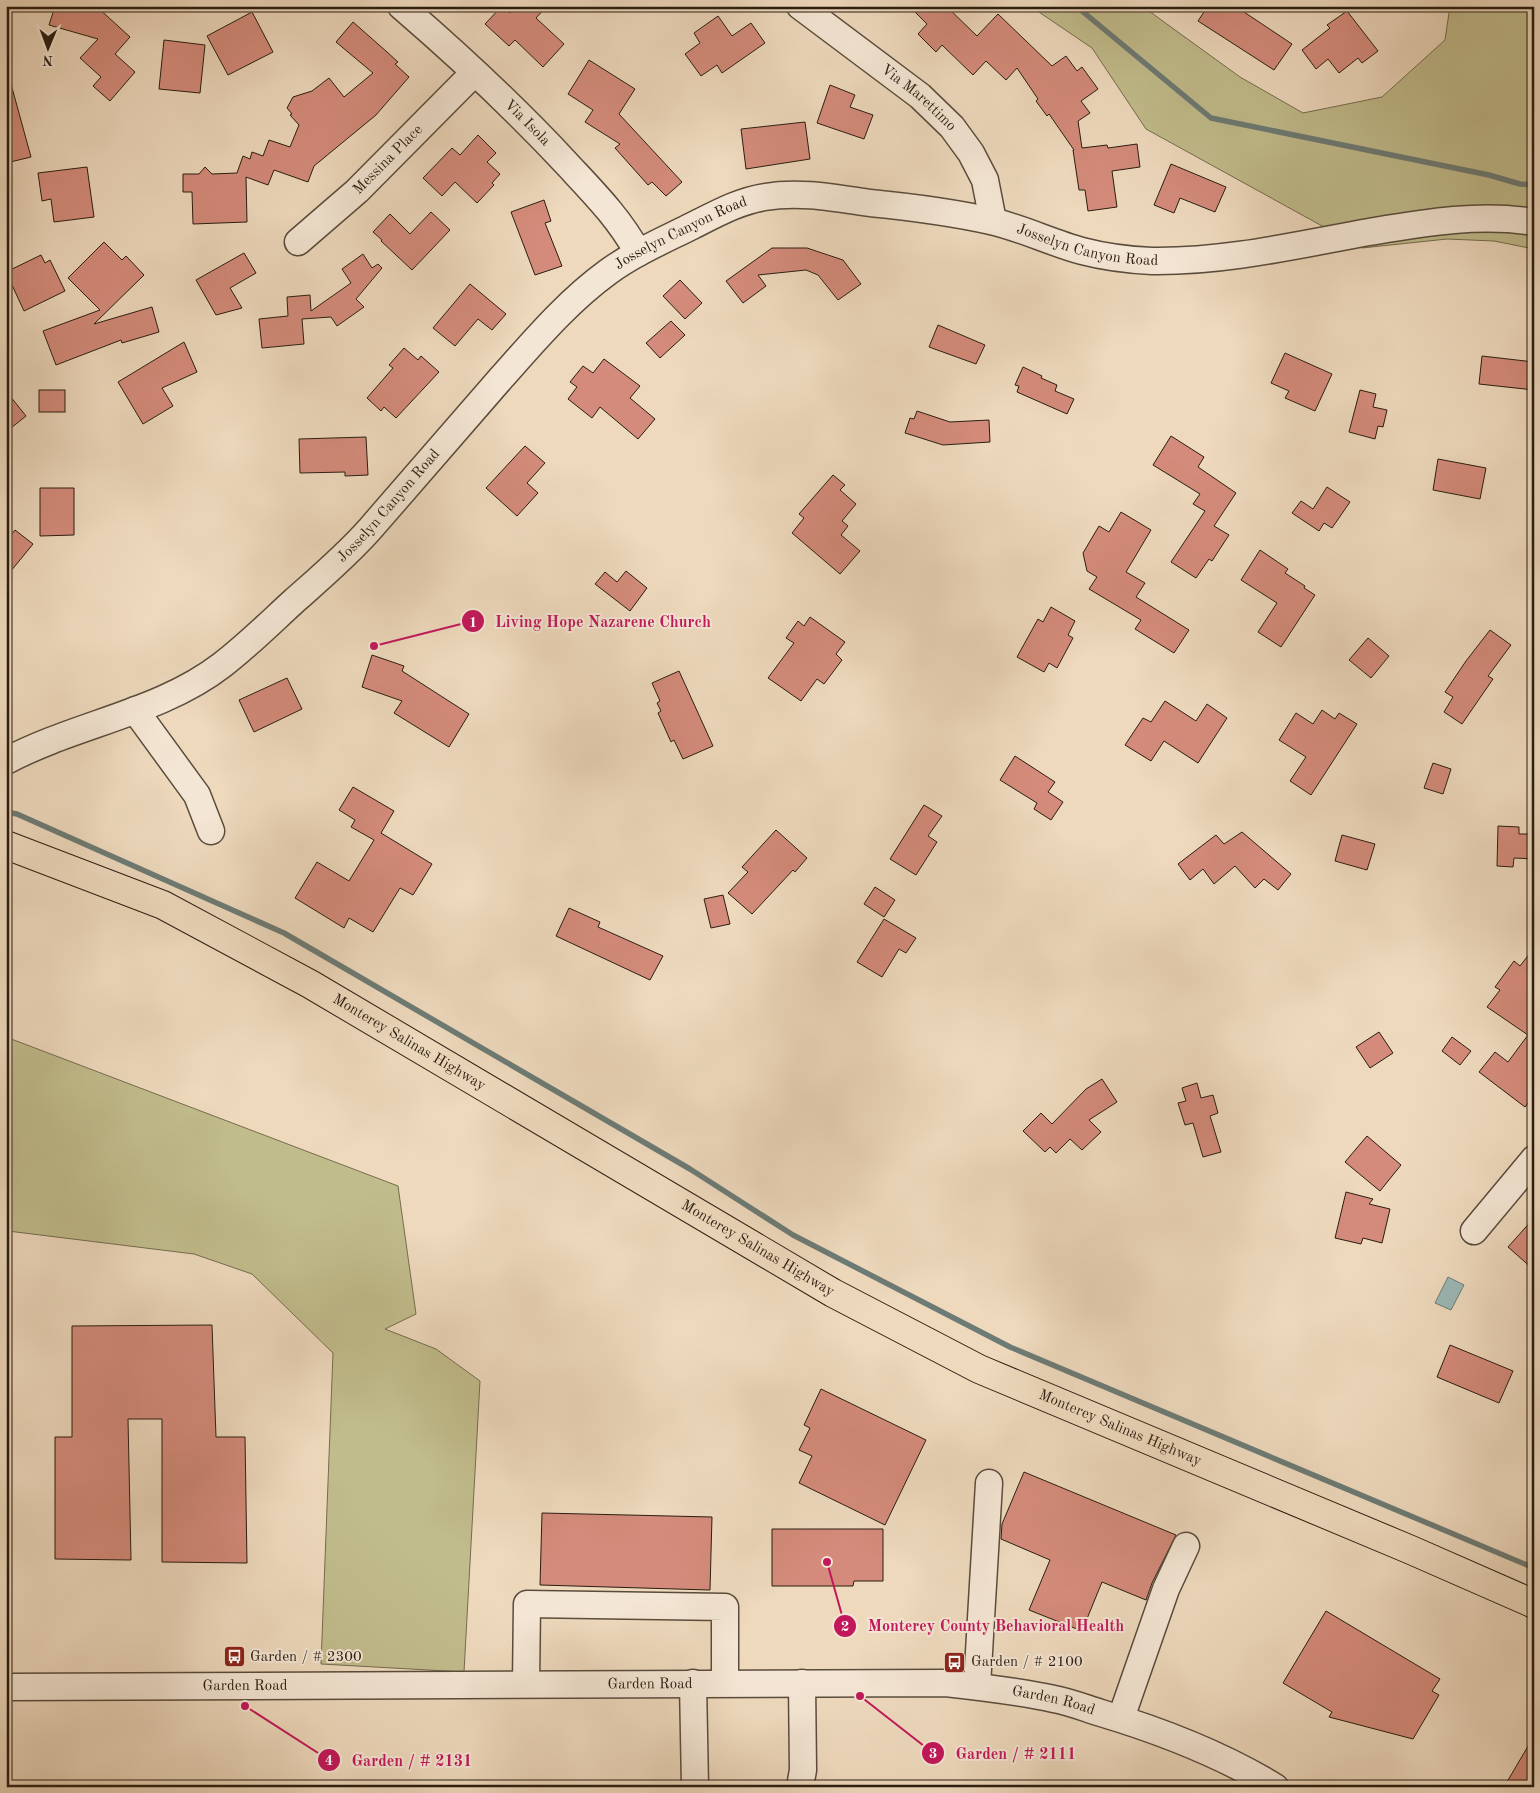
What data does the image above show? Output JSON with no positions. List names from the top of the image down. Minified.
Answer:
{"streets":{"highway":["Monterey Salinas Highway"],"street":["Via Marettimo","Via Isola","Messina Place","Josselyn Canyon Road","Garden Road"]},"crossings":[["Via Marettimo","Josselyn Canyon Road"],["Via Isola","Messina Place"],["Via Isola","Josselyn Canyon Road"]],"places":{"other":["Living Hope Nazarene Church","Monterey County Behavioral Health","Garden / # 2111","Garden / # 2131"],"bus stop":["Garden / # 2300","Garden / # 2100"]},"north":"bottom"}
